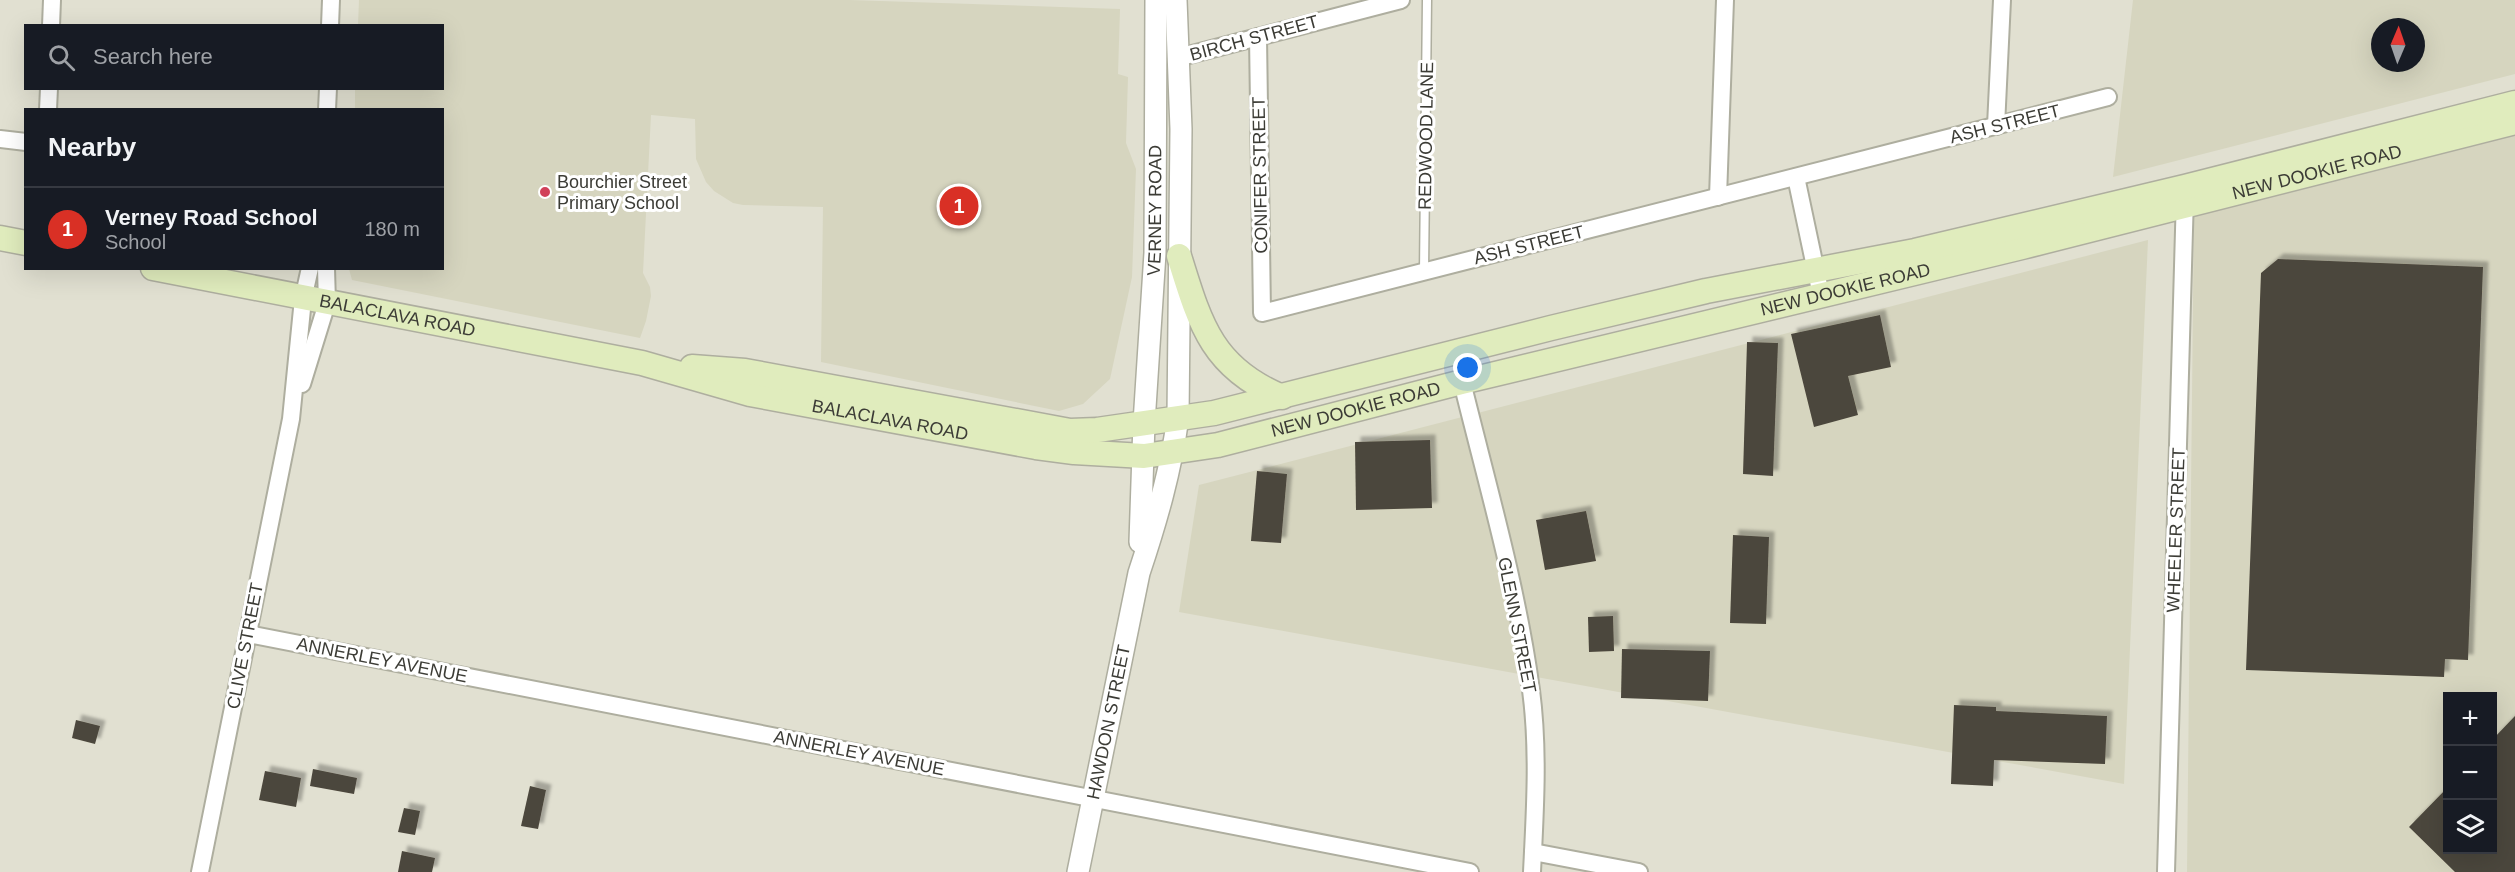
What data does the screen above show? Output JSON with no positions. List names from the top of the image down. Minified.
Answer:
{"streets":{"main road":["NEW DOOKIE ROAD","BALACLAVA ROAD"],"street":["BIRCH STREET","ASH STREET","CONIFER STREET","VERNEY ROAD","WHEELER STREET","GLENN STREET","CLIVE STREET","ANNERLEY AVENUE","HAWDON STREET"],"lane":["REDWOOD LANE"]},"crossings":[["BIRCH STREET","CONIFER STREET"],["BIRCH STREET","VERNEY ROAD"],["ASH STREET","REDWOOD LANE"],["ASH STREET","CONIFER STREET"],["NEW DOOKIE ROAD","VERNEY ROAD"],["NEW DOOKIE ROAD","BALACLAVA ROAD"],["NEW DOOKIE ROAD","WHEELER STREET"],["NEW DOOKIE ROAD","GLENN STREET"],["NEW DOOKIE ROAD","HAWDON STREET"],["VERNEY ROAD","BALACLAVA ROAD"],["VERNEY ROAD","HAWDON STREET"],["BALACLAVA ROAD","CLIVE STREET"],["BALACLAVA ROAD","HAWDON STREET"],["CLIVE STREET","ANNERLEY AVENUE"],["ANNERLEY AVENUE","HAWDON STREET"]],"places":["Bourchier Street Primary School"],"north":"top","page":{"search":"Search here","heading":"Nearby","pins":"1","list":[{"mark":"1","name":"Verney Road School","note":"School","value":"180 m"}],"map_buttons":["+","−"]}}
